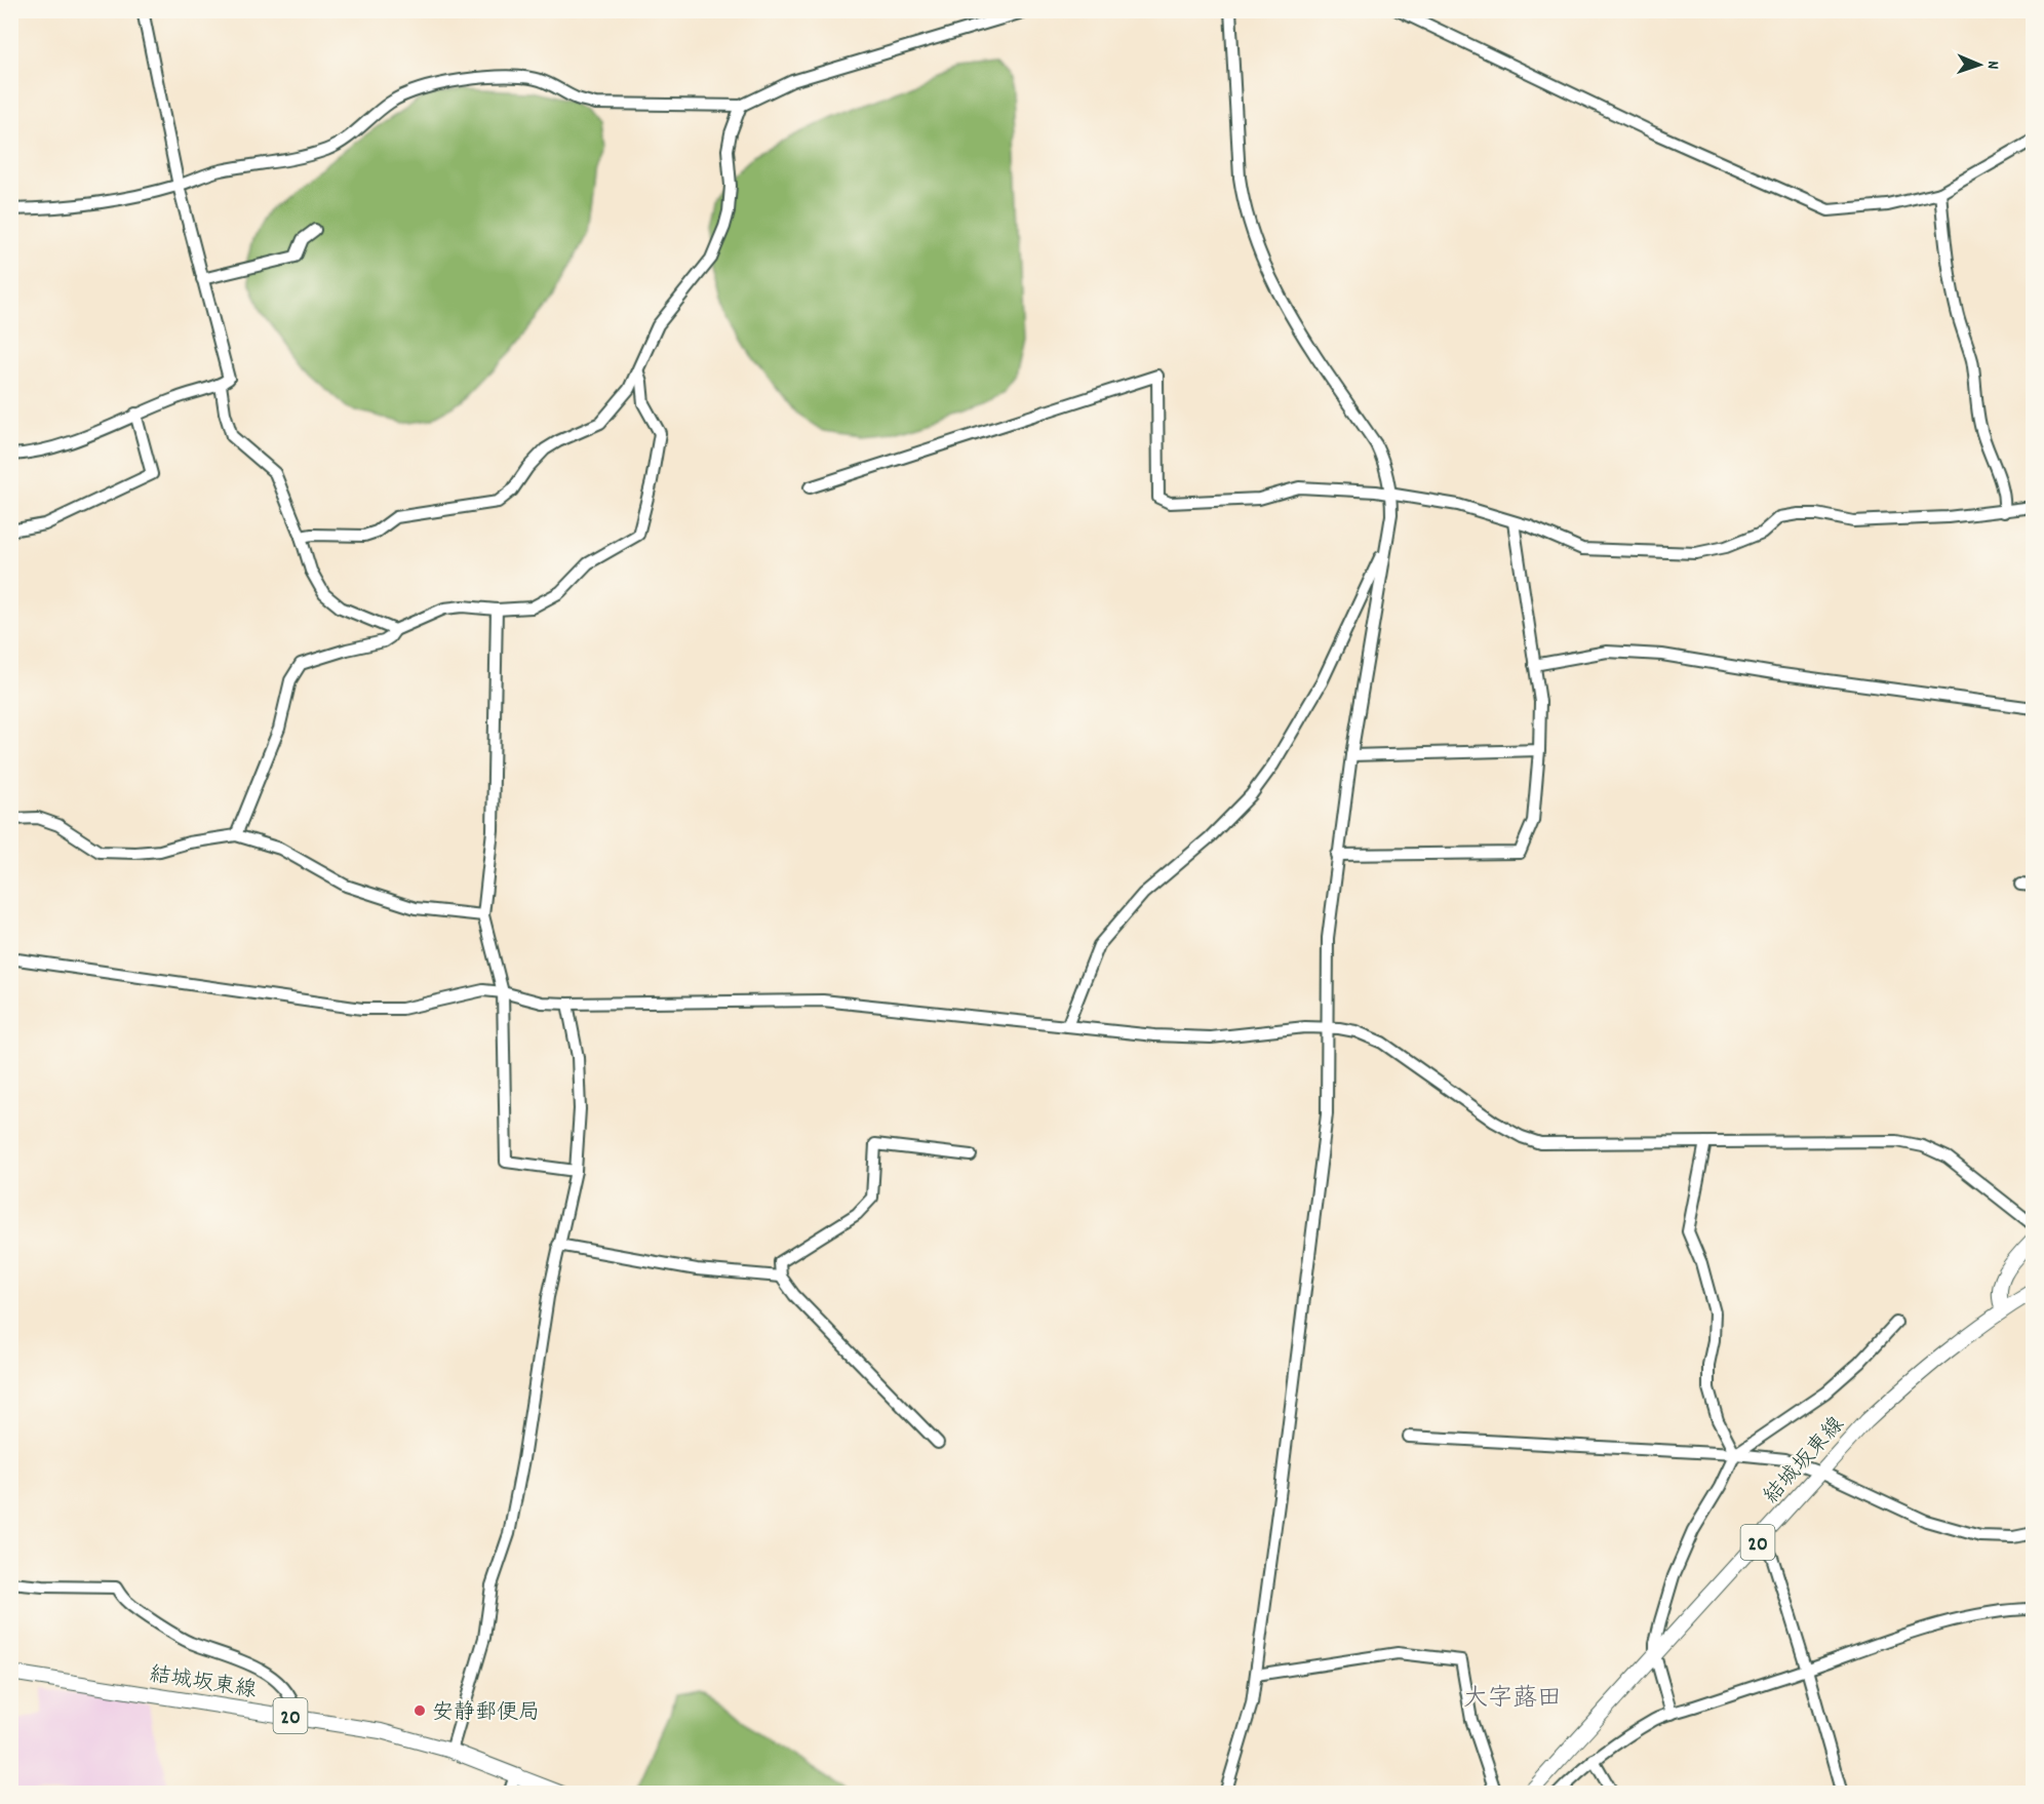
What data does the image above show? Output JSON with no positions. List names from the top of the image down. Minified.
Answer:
{"streets":{"main road":["結城坂東線","20"]},"districts":["大字蕗田"],"places":["安静郵便局"],"north":"right"}
